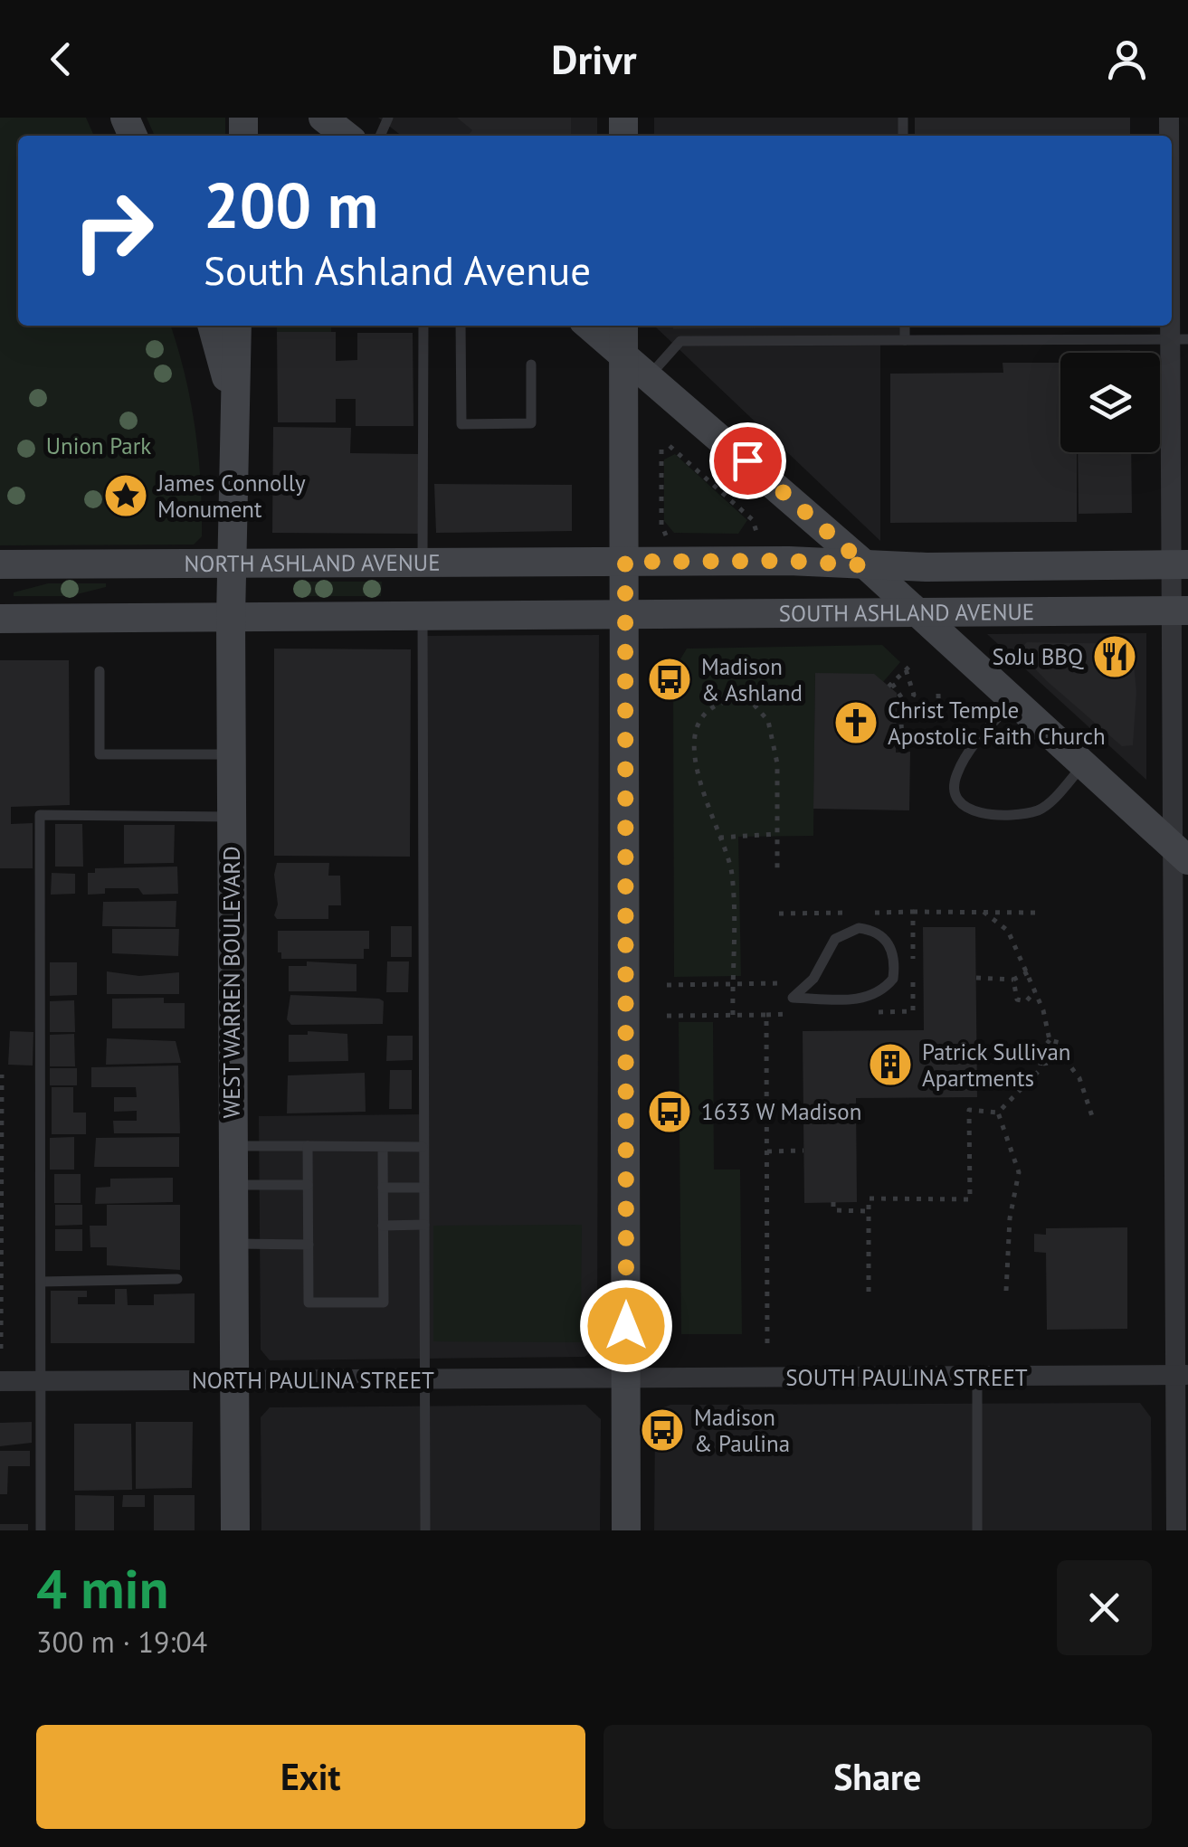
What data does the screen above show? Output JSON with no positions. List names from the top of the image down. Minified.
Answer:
{"streets":{"main road":["NORTH ASHLAND AVENUE","SOUTH ASHLAND AVENUE","WEST WARREN BOULEVARD"],"street":["SOUTH PAULINA STREET","NORTH PAULINA STREET"]},"crossings":[["NORTH ASHLAND AVENUE","SOUTH ASHLAND AVENUE"],["NORTH ASHLAND AVENUE","WEST WARREN BOULEVARD"],["WEST WARREN BOULEVARD","NORTH PAULINA STREET"],["SOUTH PAULINA STREET","NORTH PAULINA STREET"]],"parks":["Union Park"],"places":{"place":["James Connolly Monument"],"restaurant":["SoJu BBQ"],"bus stop":["Madison & Ashland","1633 W Madison","Madison & Paulina"],"church":["Christ Temple Apostolic Faith Church"],"building":["Patrick Sullivan Apartments"]},"page":{"header":"Drivr","turn":["200 m","South Ashland Avenue"],"heading":["4 min","300 m · 19:04"],"buttons":["Exit","Share"]}}
